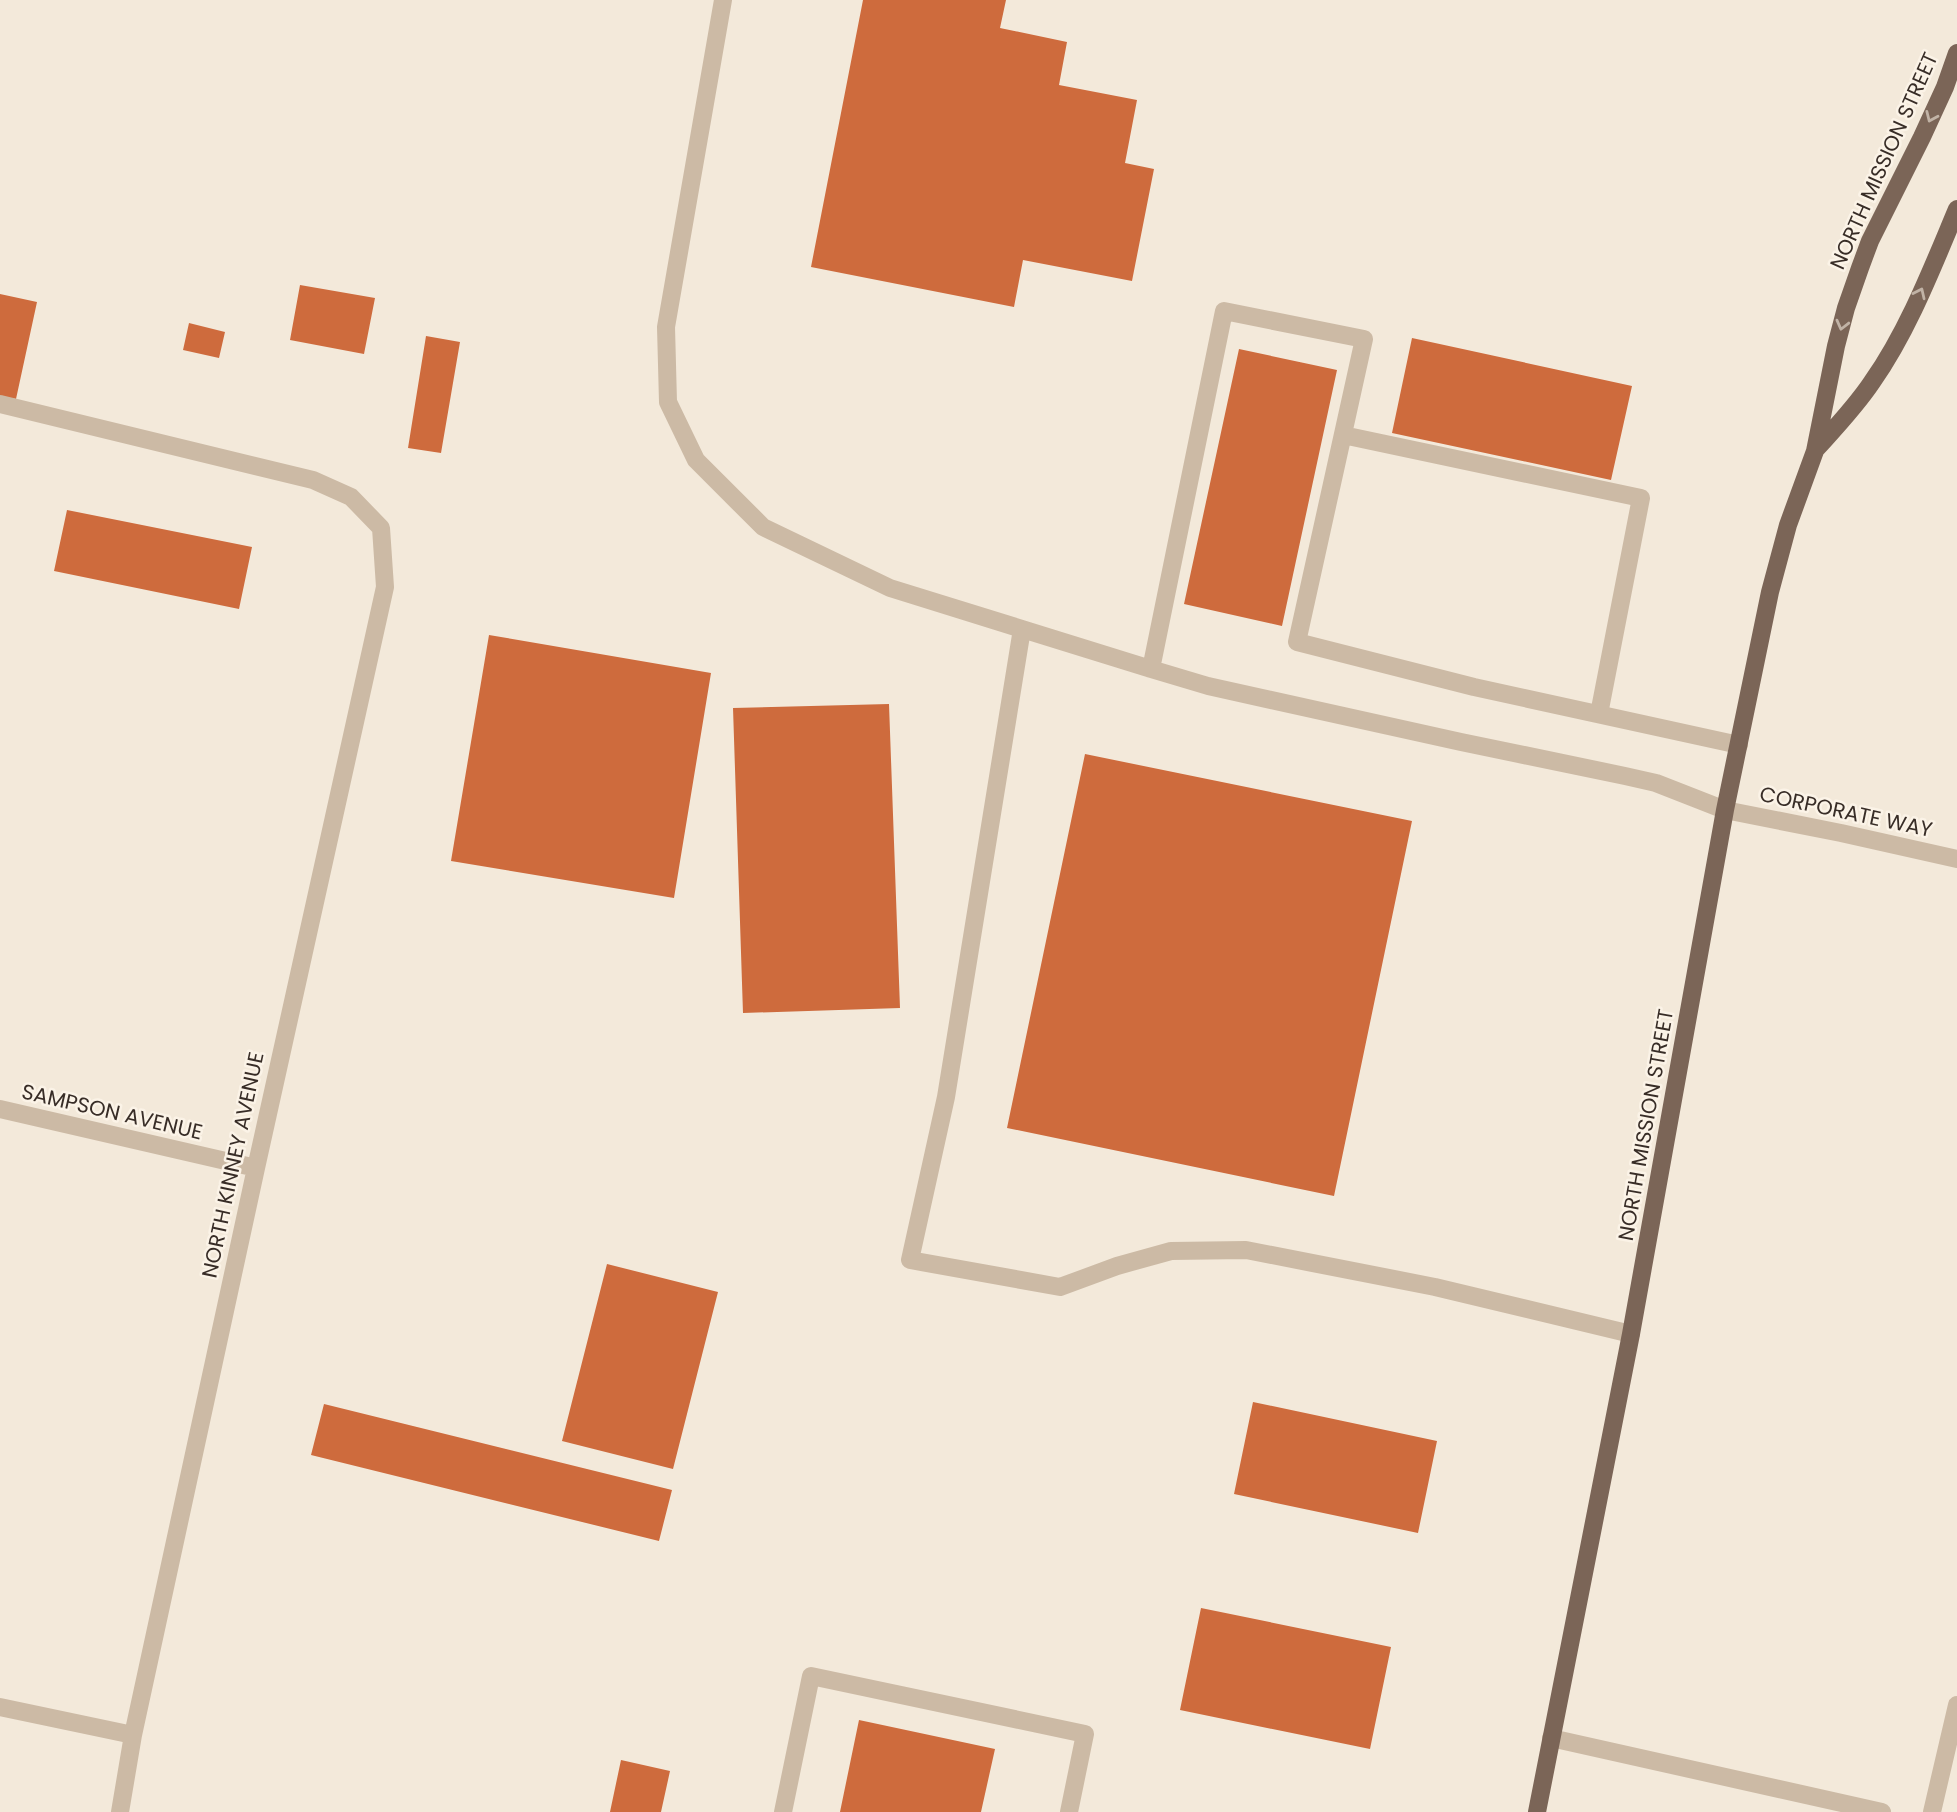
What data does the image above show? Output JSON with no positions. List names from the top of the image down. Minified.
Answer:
{"streets":{"main road":["NORTH MISSION STREET"],"street":["CORPORATE WAY","SAMPSON AVENUE","NORTH KINNEY AVENUE"]},"crossings":[["NORTH MISSION STREET","CORPORATE WAY"],["SAMPSON AVENUE","NORTH KINNEY AVENUE"]]}
